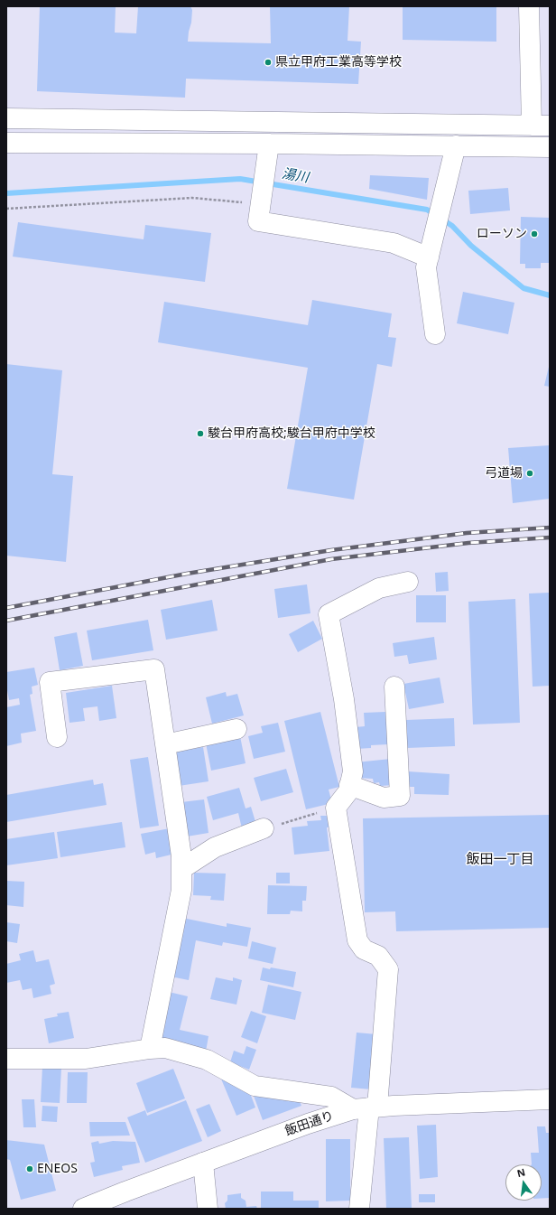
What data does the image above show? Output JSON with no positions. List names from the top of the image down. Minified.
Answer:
{"streets":{"street":["飯田通り"]},"districts":["飯田一丁目"],"water":["湯川"],"places":["県立甲府工業高等学校","ローソン","駿台甲府高校;駿台甲府中学校","弓道場","ENEOS"],"north":"top"}
